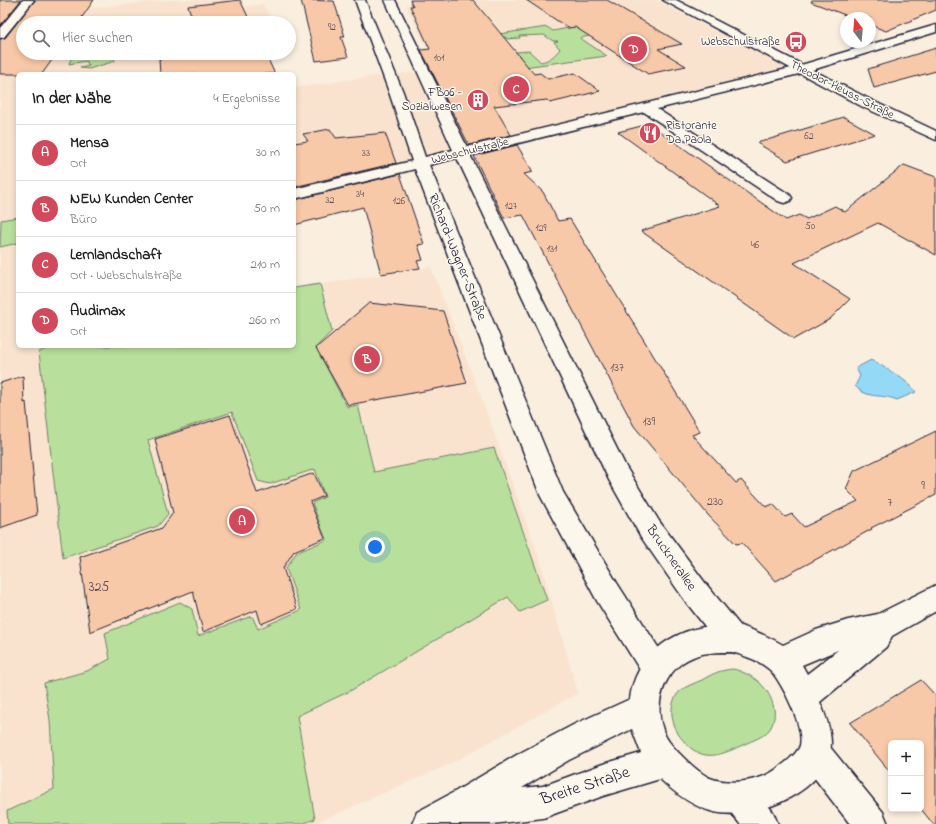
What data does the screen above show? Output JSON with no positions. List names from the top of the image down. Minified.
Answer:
{"streets":{"street":["Theodor-Heuss-Straße","Webschulstraße","Richard-Wagner-Straße","Brucknerallee","Breite Straße"]},"crossings":[["Theodor-Heuss-Straße","Webschulstraße"],["Webschulstraße","Richard-Wagner-Straße"],["Richard-Wagner-Straße","Brucknerallee"]],"places":{"bus stop":["Webschulstraße"],"building":["FB06 - Sozialwesen"],"restaurant":["Ristorante Da Paola"]},"house_numbers":["92","101","62","33","34","32","126","127","50","129","46","131","137","139","9","230","7","325"],"north":"top","page":{"search":"Hier suchen","pins":["D","C","B","A"],"heading":["In der Nähe","4 Ergebnisse"],"list":[{"mark":"A","name":"Mensa","note":"Ort","value":"30 m"},{"mark":"B","name":"NEW Kunden Center","note":"Büro","value":"50 m"},{"mark":"C","name":"Lernlandschaft","note":"Ort · Webschulstraße","value":"210 m"},{"mark":"D","name":"Audimax","note":"Ort","value":"260 m"}],"map_buttons":["+","−"]}}
